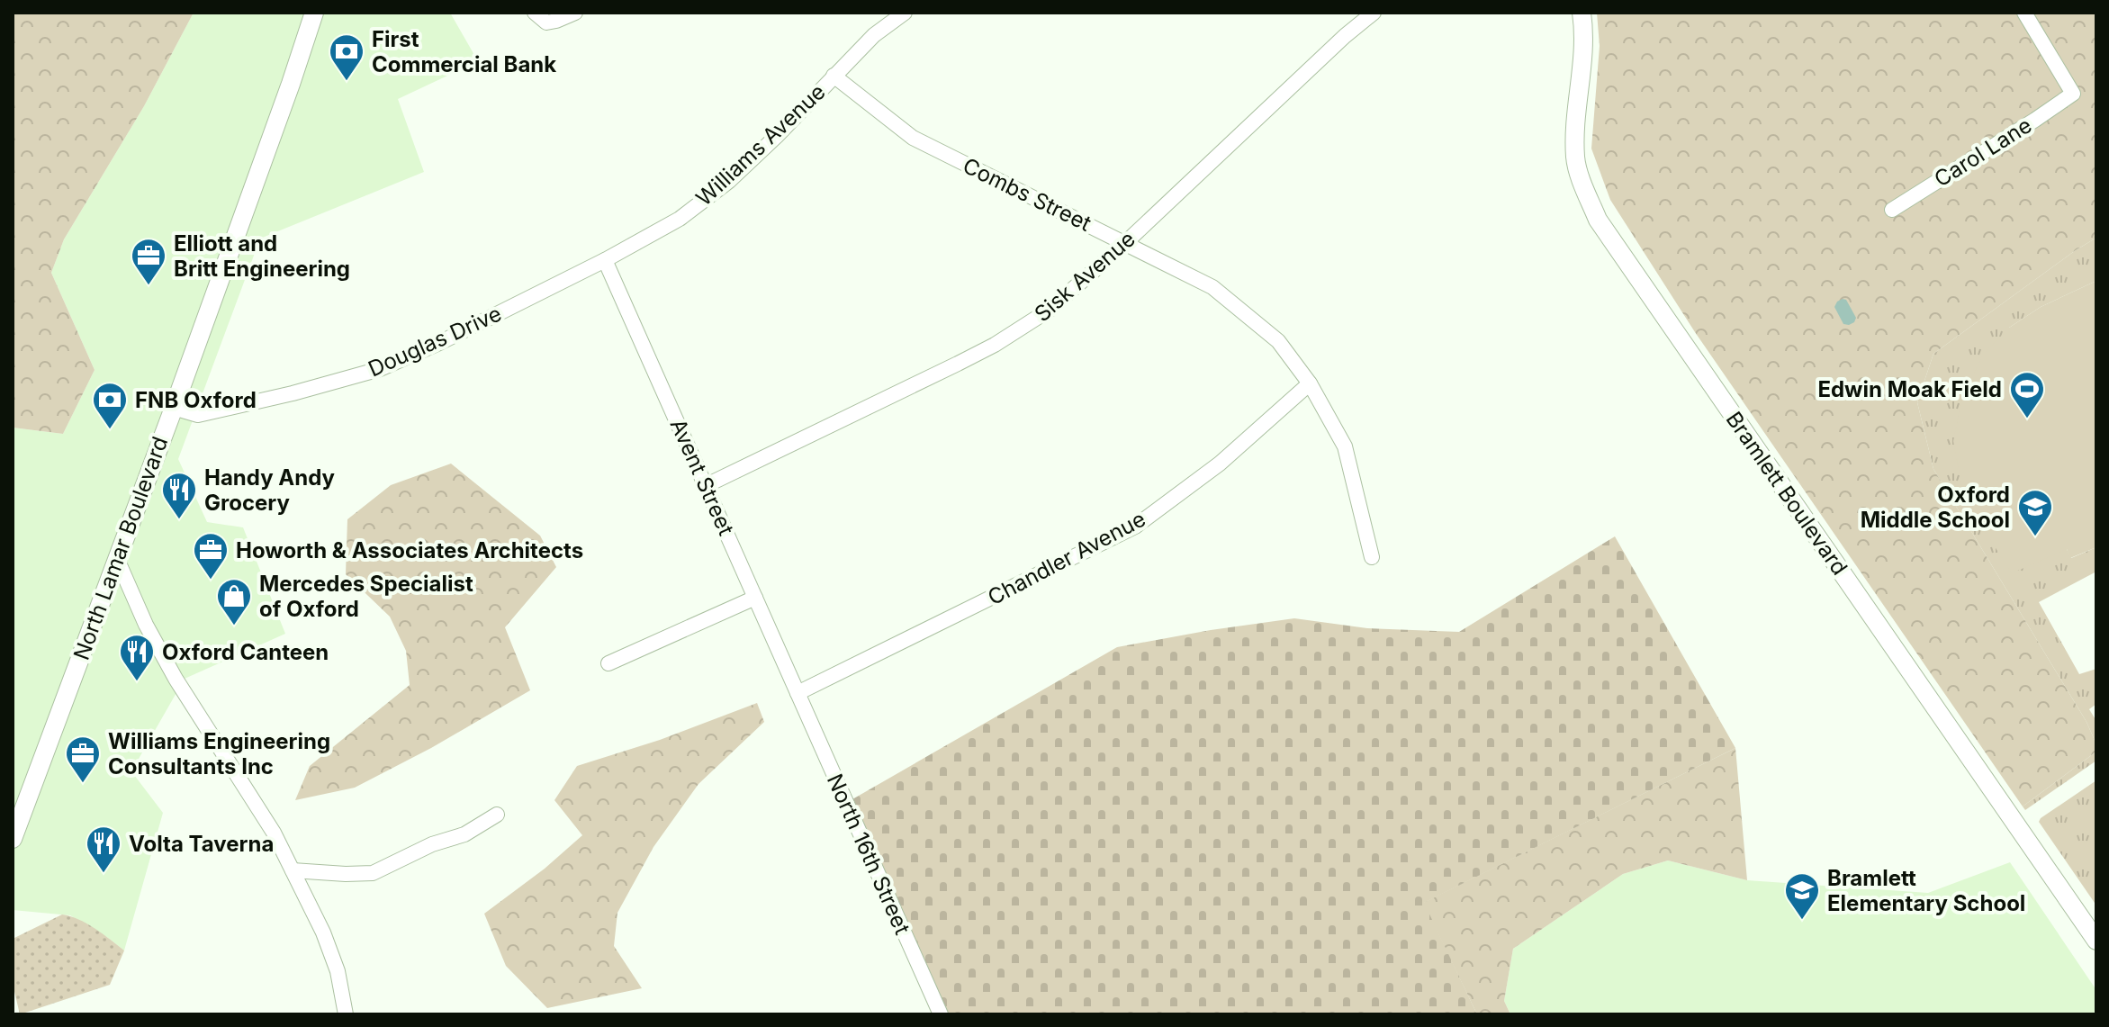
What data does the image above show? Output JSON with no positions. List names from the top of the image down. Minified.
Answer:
{"streets":{"street":["Williams Avenue","Carol Lane","Combs Street","Sisk Avenue","Douglas Drive","Avent Street","Bramlett Boulevard","North Lamar Boulevard","Chandler Avenue","North 16th Street"]},"crossings":[["Williams Avenue","Combs Street"],["Williams Avenue","Douglas Drive"],["Williams Avenue","Avent Street"],["Combs Street","Sisk Avenue"],["Combs Street","Chandler Avenue"],["Sisk Avenue","Avent Street"],["Douglas Drive","Avent Street"],["Douglas Drive","North Lamar Boulevard"],["Avent Street","Chandler Avenue"],["Avent Street","North 16th Street"],["Chandler Avenue","North 16th Street"]],"places":{"bank":["First Commercial Bank","FNB Oxford"],"office":["Elliott and Britt Engineering","Howorth & Associates Architects","Williams Engineering Consultants Inc"],"sports":["Edwin Moak Field"],"restaurant":["Handy Andy Grocery","Oxford Canteen","Volta Taverna"],"school or university":["Oxford Middle School","Bramlett Elementary School"],"shop":["Mercedes Specialist of Oxford"]}}
